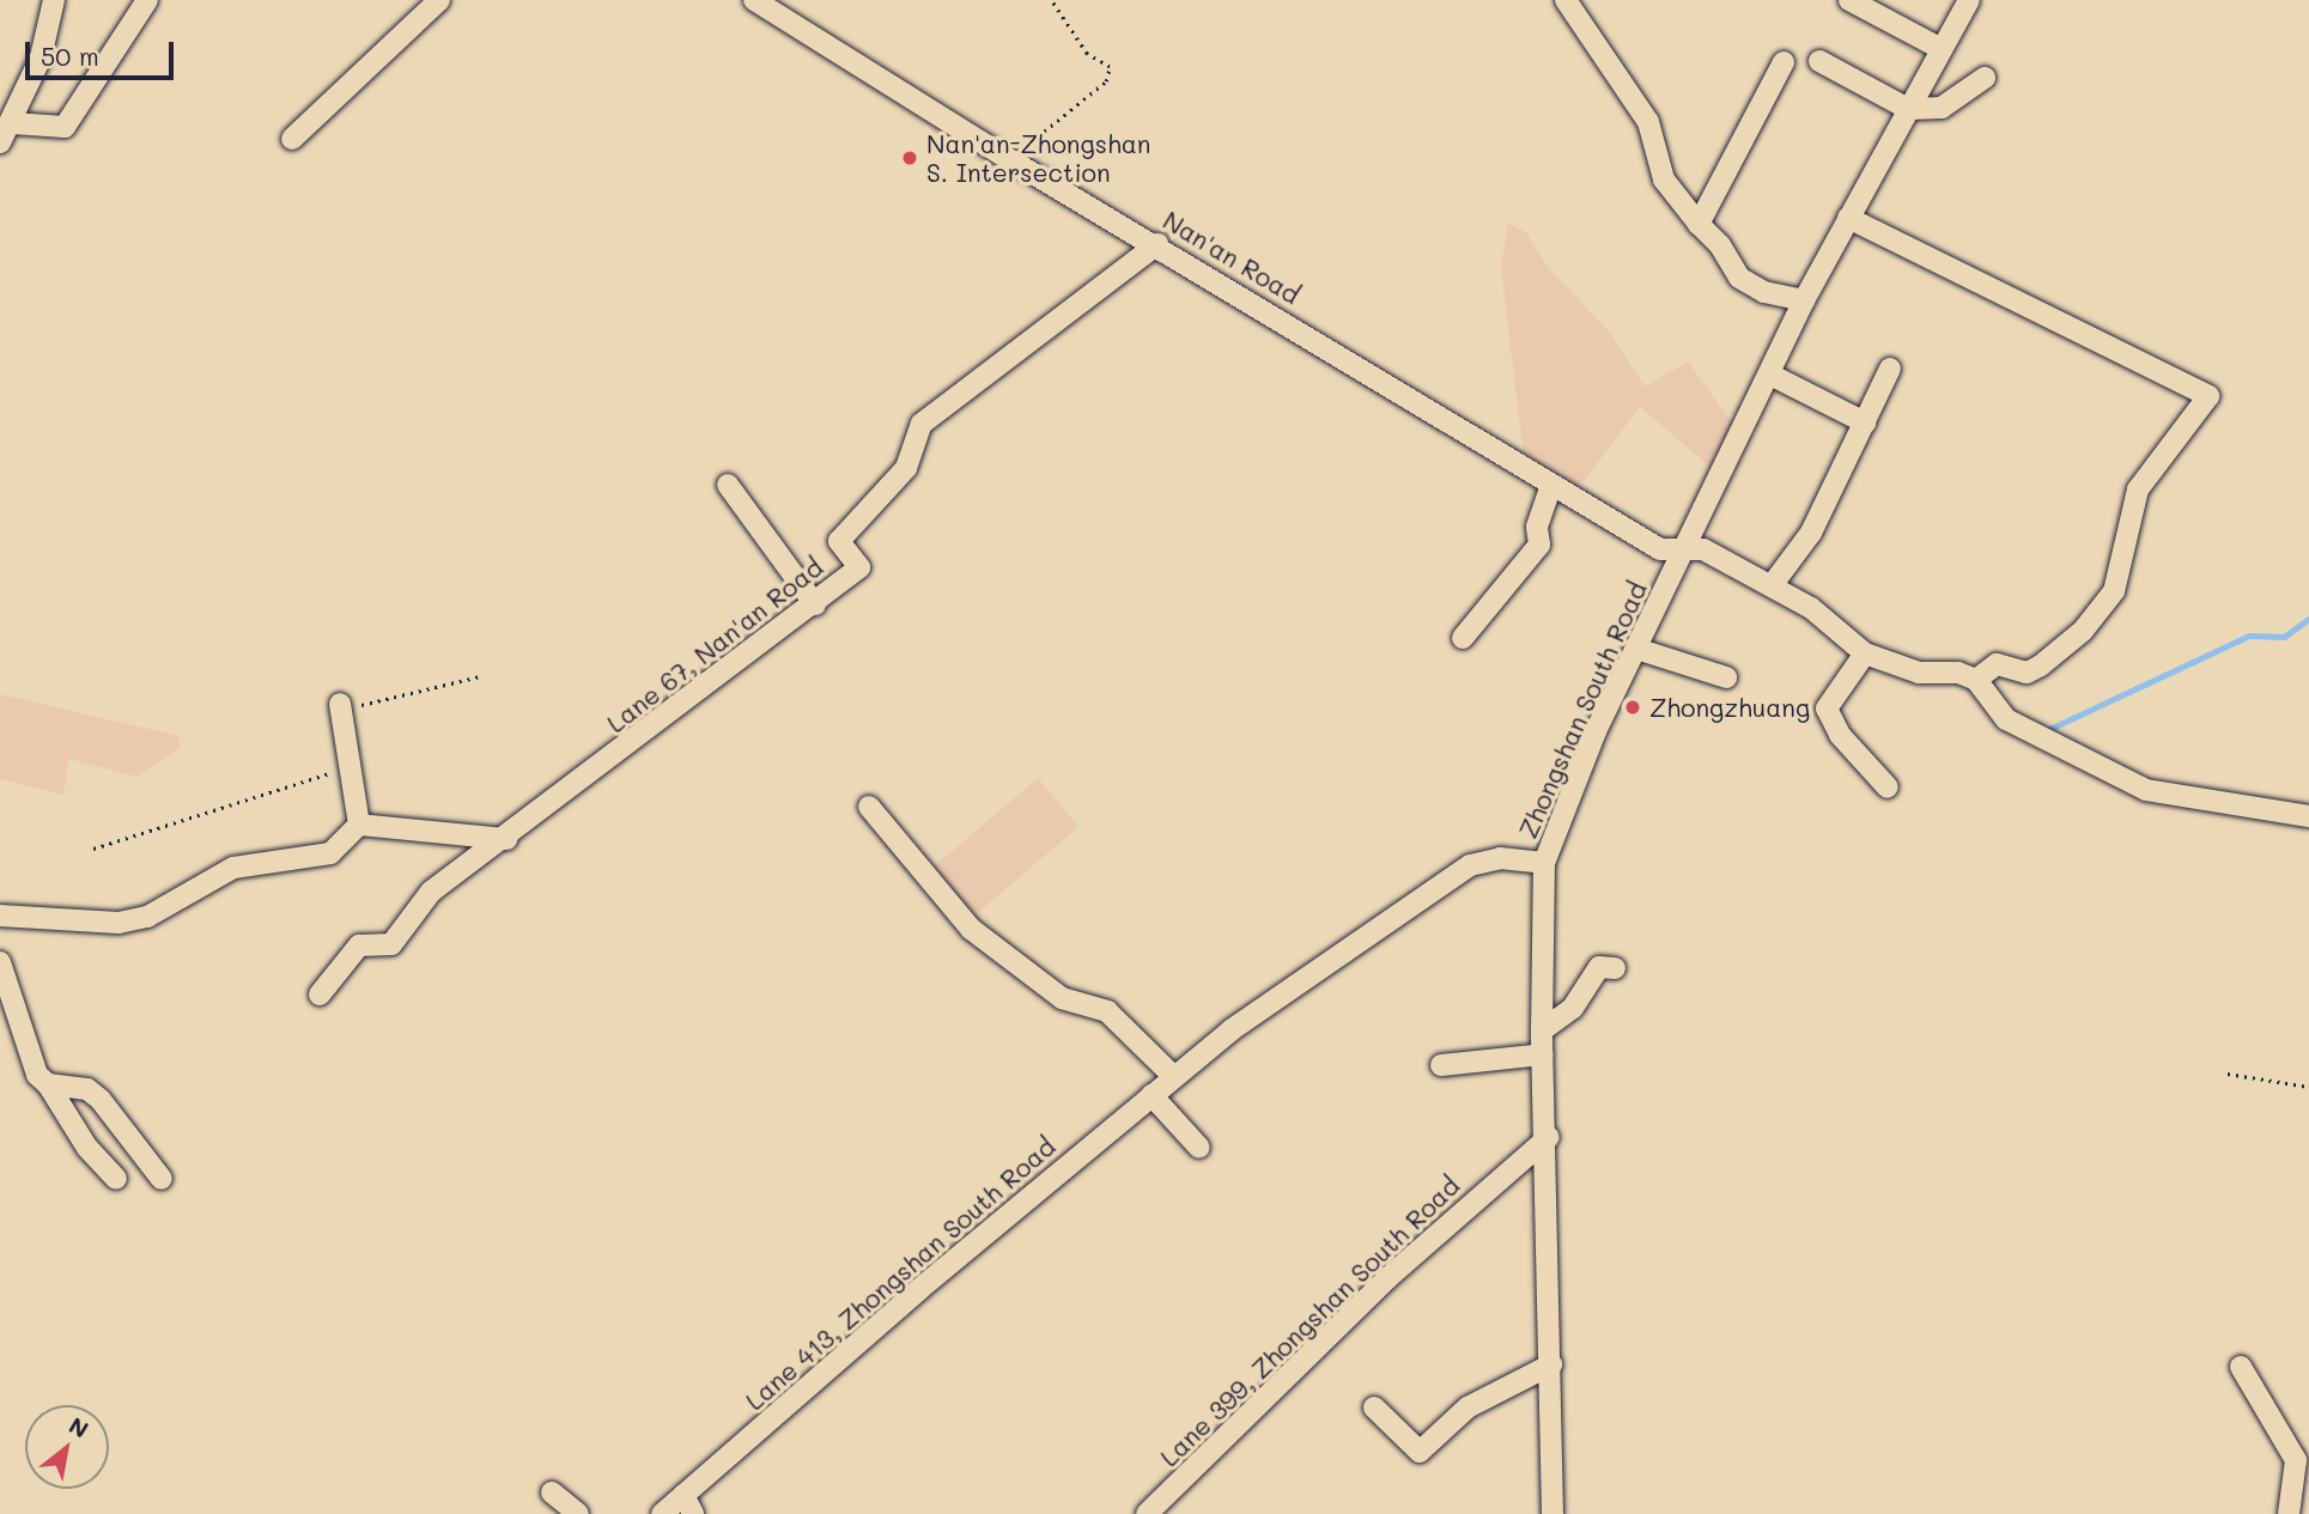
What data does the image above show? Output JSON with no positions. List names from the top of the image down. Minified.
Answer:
{"streets":{"street":["Nan'an Road","Lane 67, Nan'an Road","Zhongshan South Road","Lane 413, Zhongshan South Road","Lane 399, Zhongshan South Road"]},"crossings":[["Nan'an Road","Lane 67, Nan'an Road"],["Nan'an Road","Zhongshan South Road"],["Zhongshan South Road","Lane 413, Zhongshan South Road"],["Zhongshan South Road","Lane 399, Zhongshan South Road"]],"places":["Nan'an-Zhongshan S. Intersection","Zhongzhuang"],"scale_bar":"50 m","north":"top right"}
